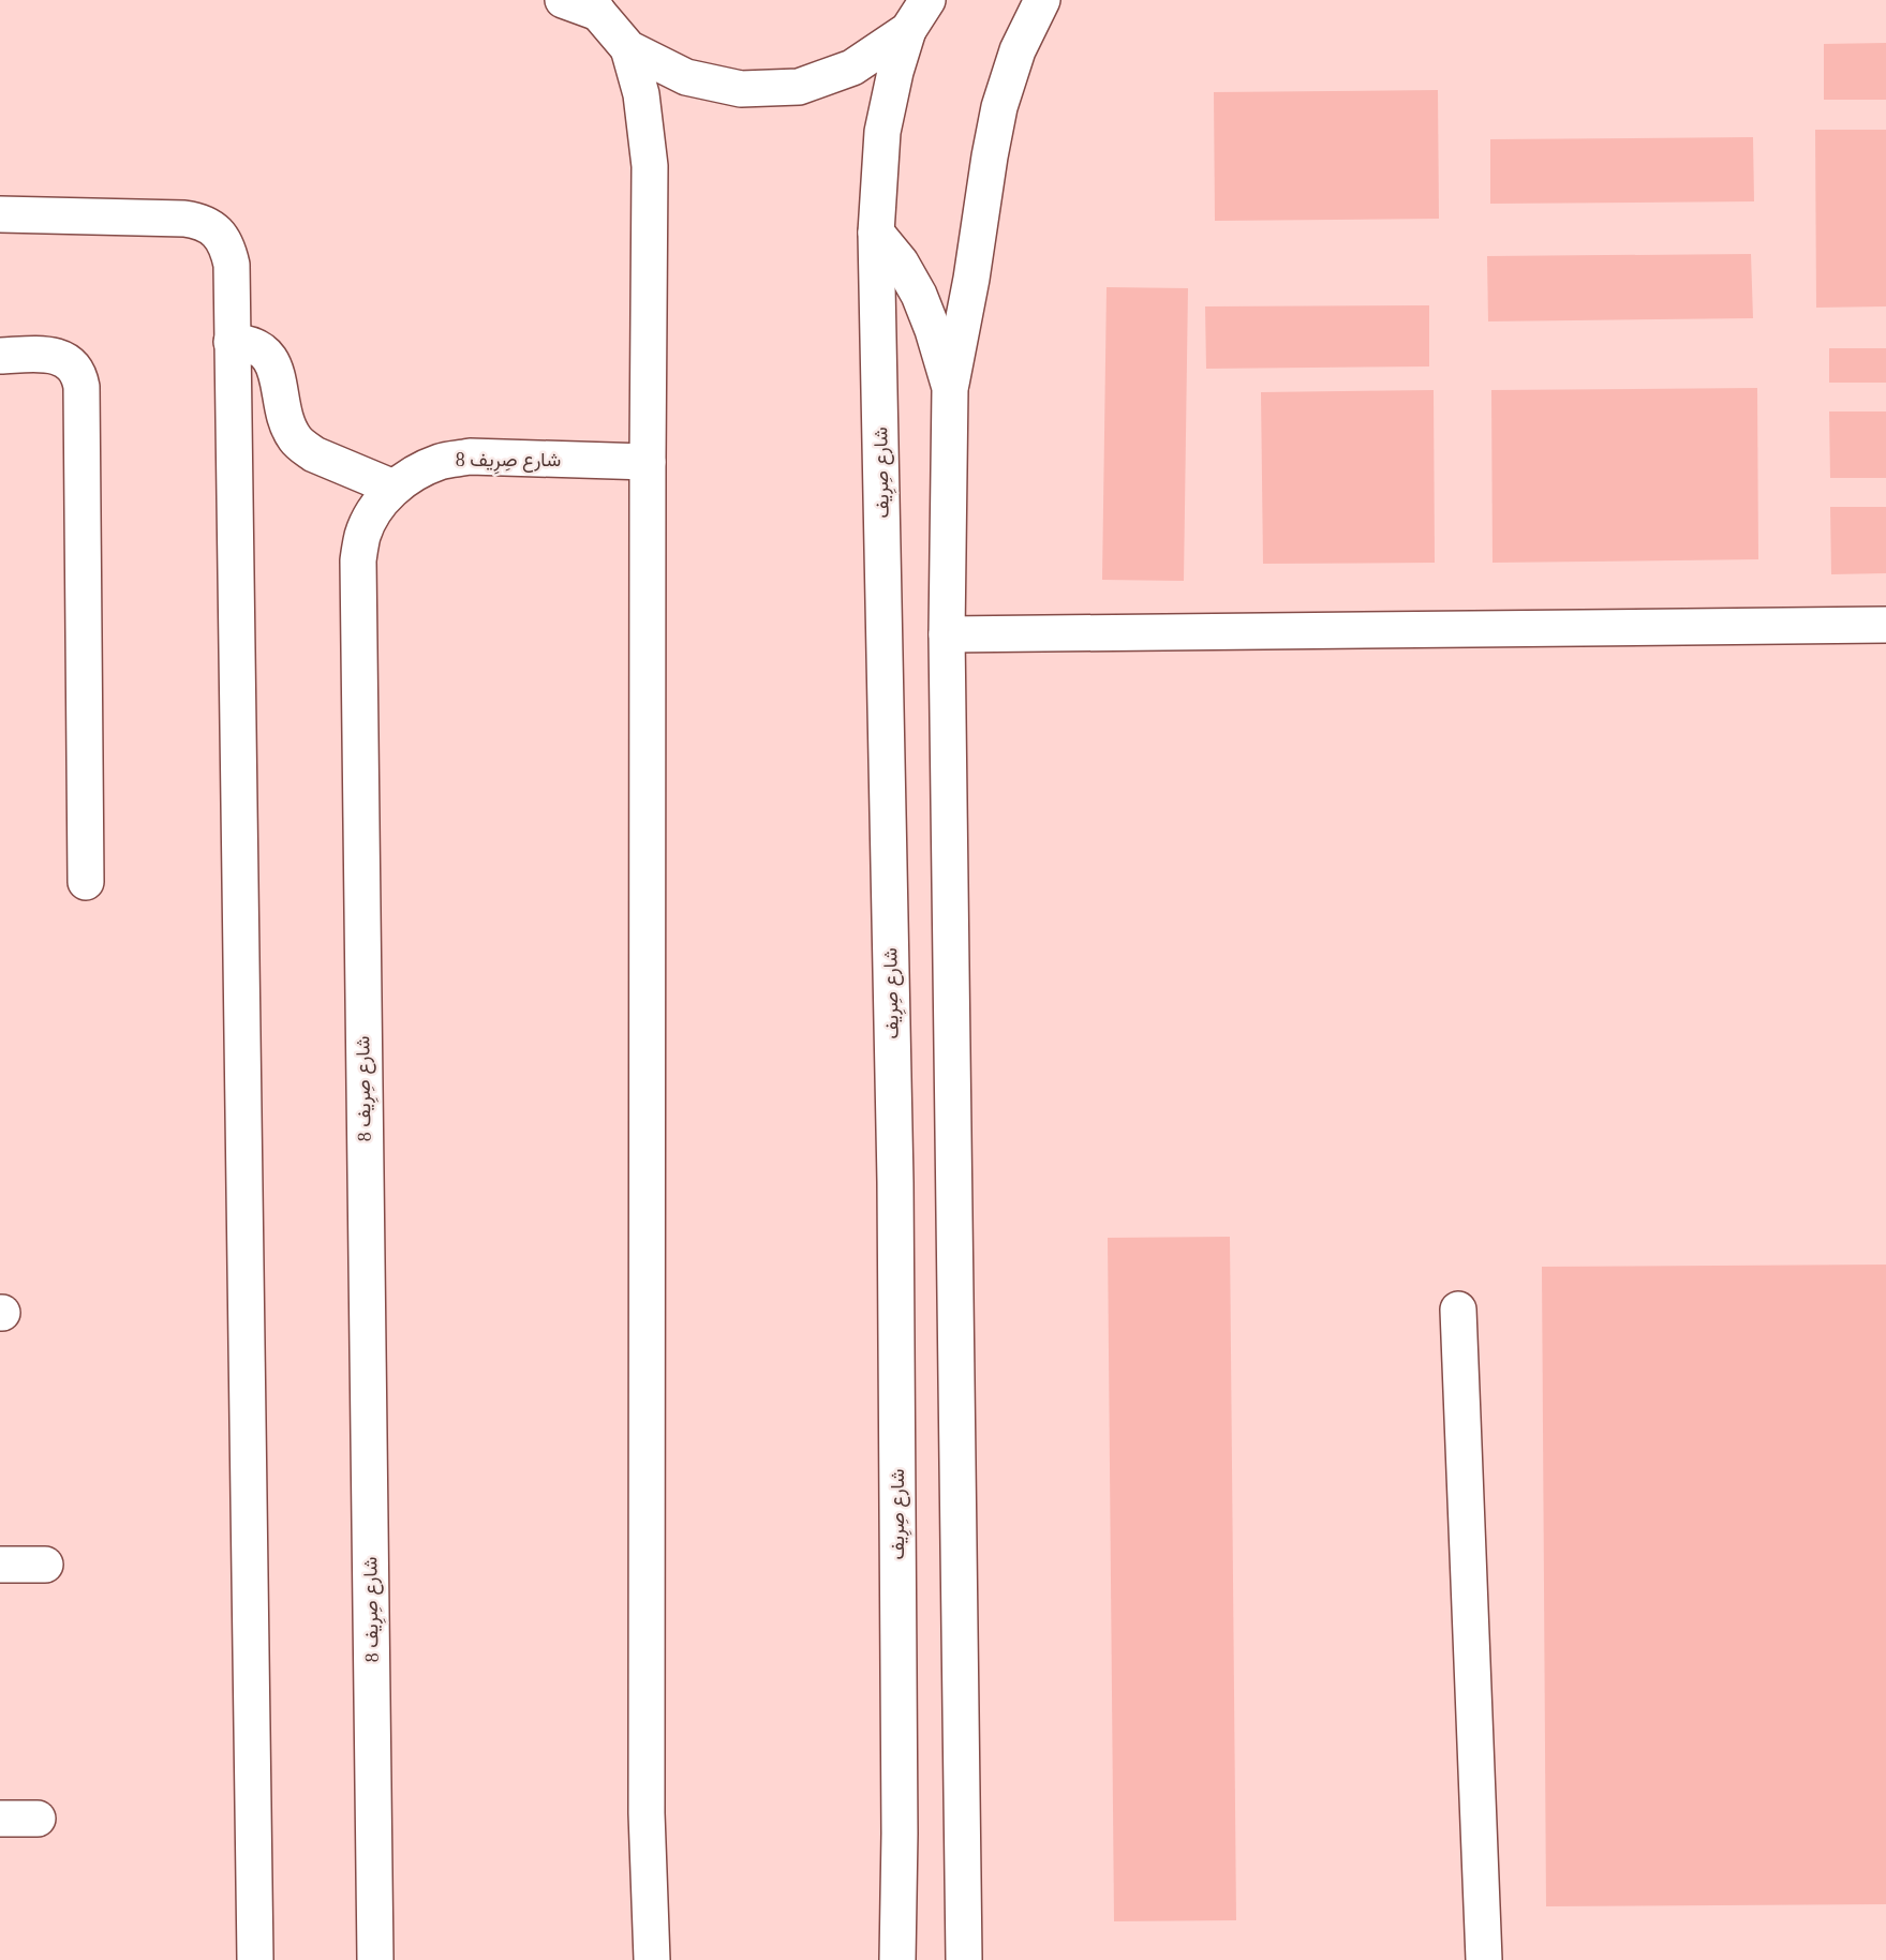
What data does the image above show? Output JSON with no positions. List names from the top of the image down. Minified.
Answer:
{"streets":{"main road":["شارع صِرِيف 8","شارع صِرِيف"]}}
